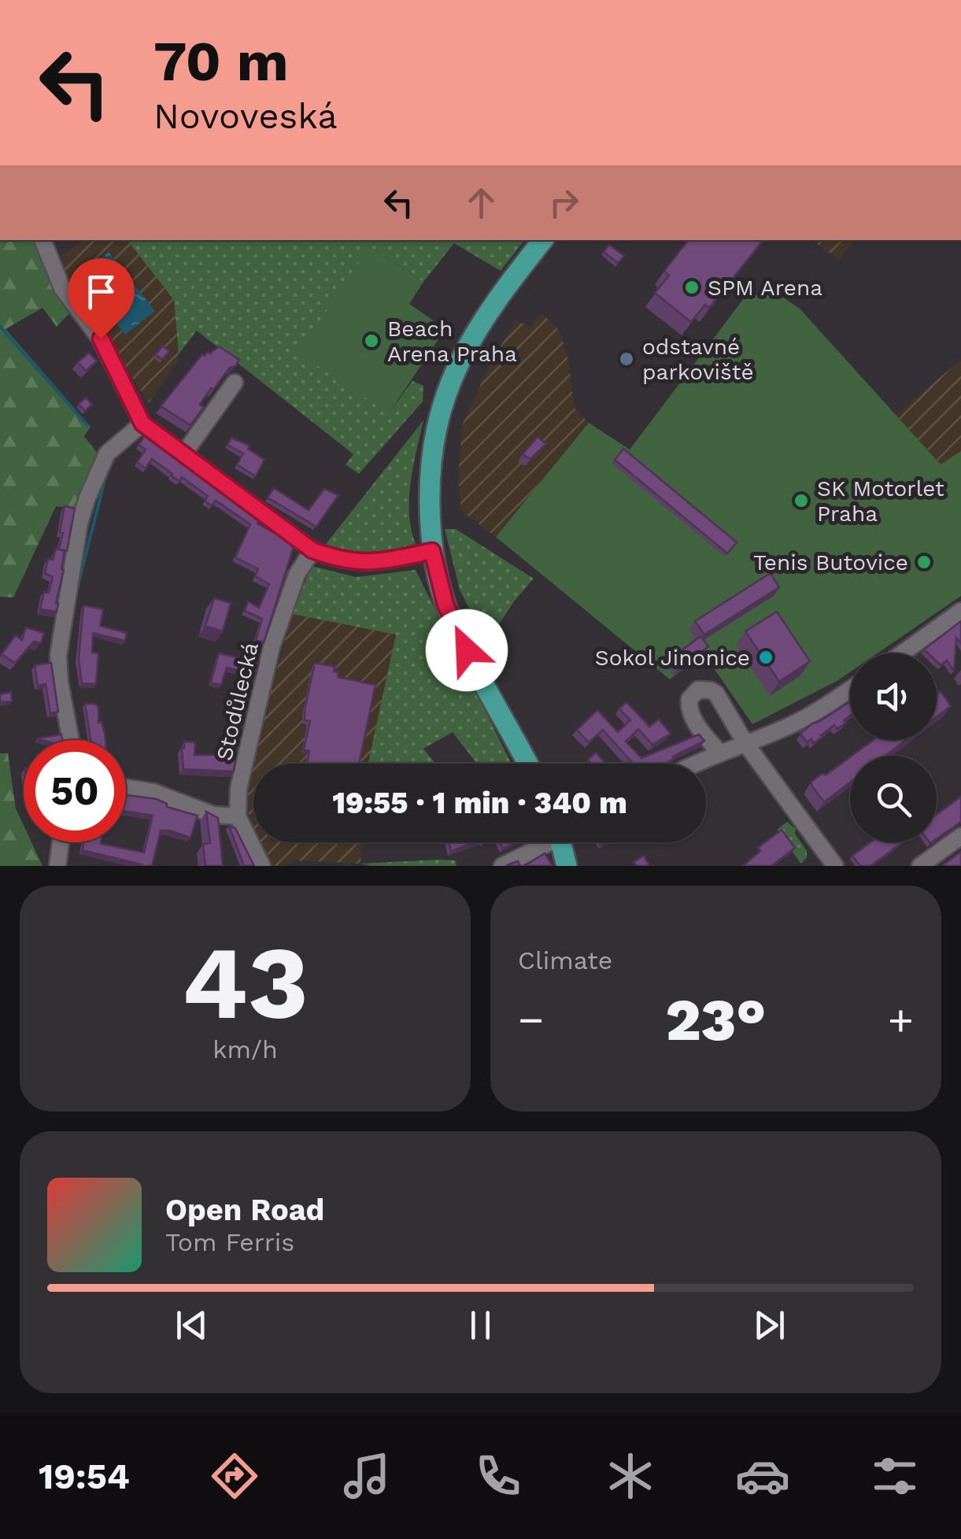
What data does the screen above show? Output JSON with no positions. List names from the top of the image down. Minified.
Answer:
{"streets":{"street":["Stodůlecká"]},"places":["SPM Arena","Beach Arena Praha","odstavné parkoviště","SK Motorlet Praha","Tenis Butovice","Sokol Jinonice"],"page":{"turn":["70 m","Novoveská"],"limit":"50","trip":"19:55 · 1 min · 340 m","tile":[["43","km/h"],"Climate"],"heat":["−","23°","+"],"song":["Open Road","Tom Ferris"],"tabs":"19:54"}}
